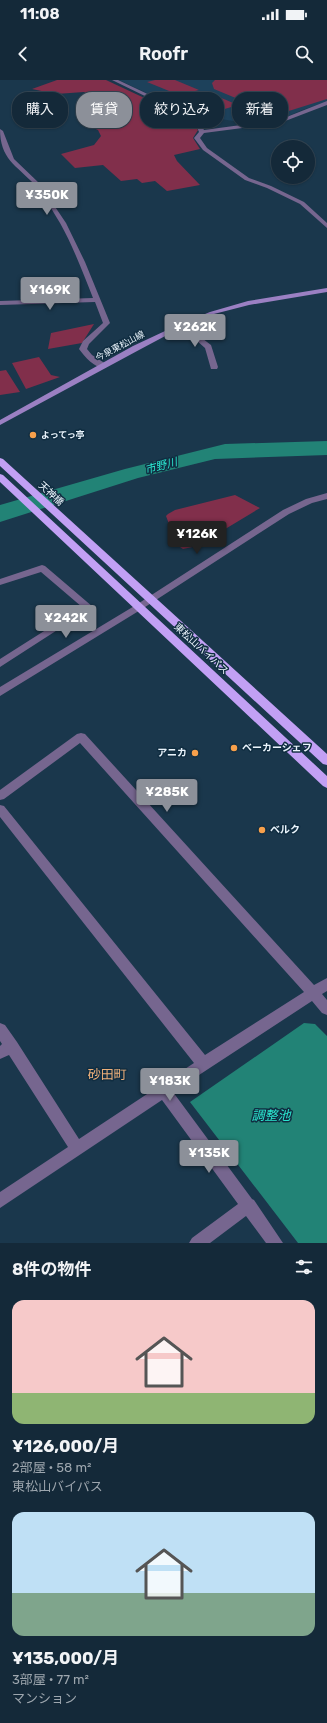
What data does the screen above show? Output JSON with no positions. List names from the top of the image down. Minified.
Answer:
{"streets":{"highway":["天神橋","東松山バイパス"],"main road":["今泉東松山線"]},"crossings":[["天神橋","東松山バイパス"]],"districts":["砂田町"],"water":["市野川","調整池"],"places":["よってっ亭","ベーカーシェフ","アニカ","ベルク"],"page":{"status":"11:08","header":"Roofr","chip":["購入","賃貸","絞り込み","新着"],"price":["¥350K","¥169K","¥262K","¥126K","¥242K","¥285K","¥183K","¥135K"],"heading":"8件の物件","list":[{"name":"¥126,000/月","note":"2部屋 · 58 m² · 東松山バイパス"},{"name":"¥135,000/月","note":"3部屋 · 77 m² · マンション"}]}}
